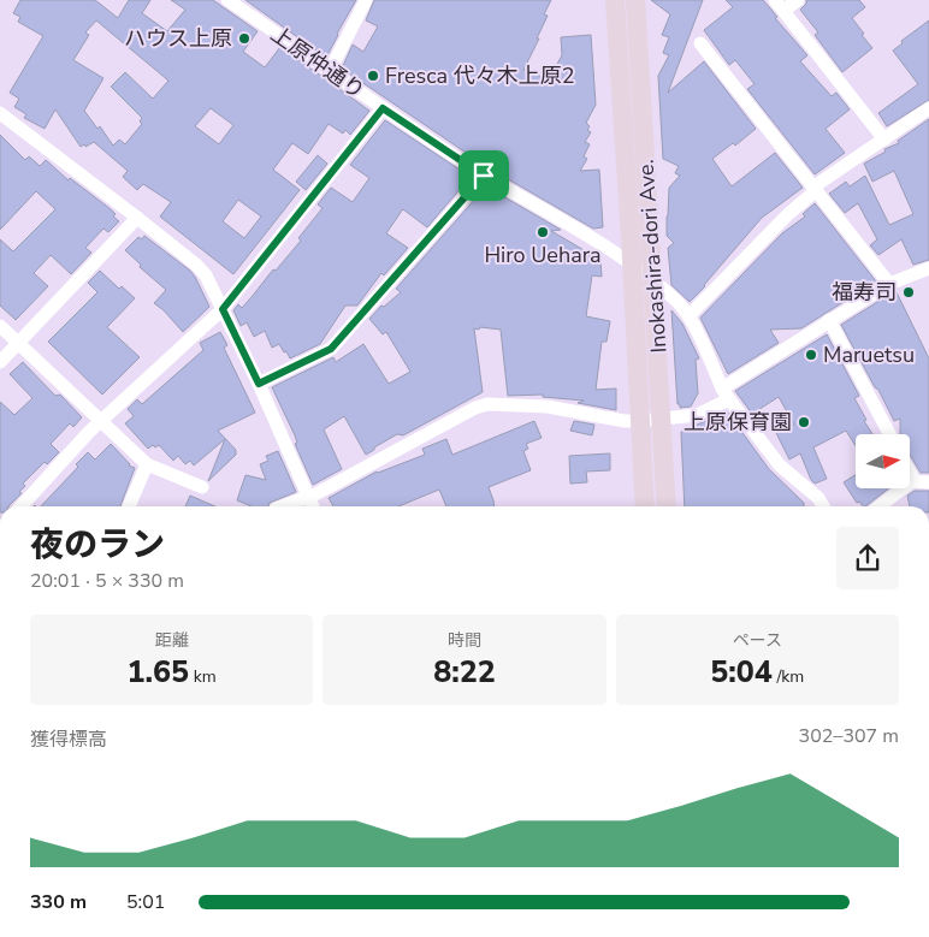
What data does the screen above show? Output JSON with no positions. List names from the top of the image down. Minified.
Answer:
{"streets":{"main road":["Inokashira-dori Ave."],"street":["上原仲通り"]},"crossings":[["上原仲通り","Inokashira-dori Ave."]],"places":["ハウス上原","Fresca 代々木上原2","Hiro Uehara","福寿司","Maruetsu","上原保育園"],"north":"right","page":{"heading":["夜のラン","20:01 · 5 × 330 m"],"stats":[["距離","1.65 km"],["時間","8:22"],["ペース","5:04 /km"]],"chart":["獲得標高","302–307 m"],"list":[{"name":"330 m","note":"5:01"}]}}
